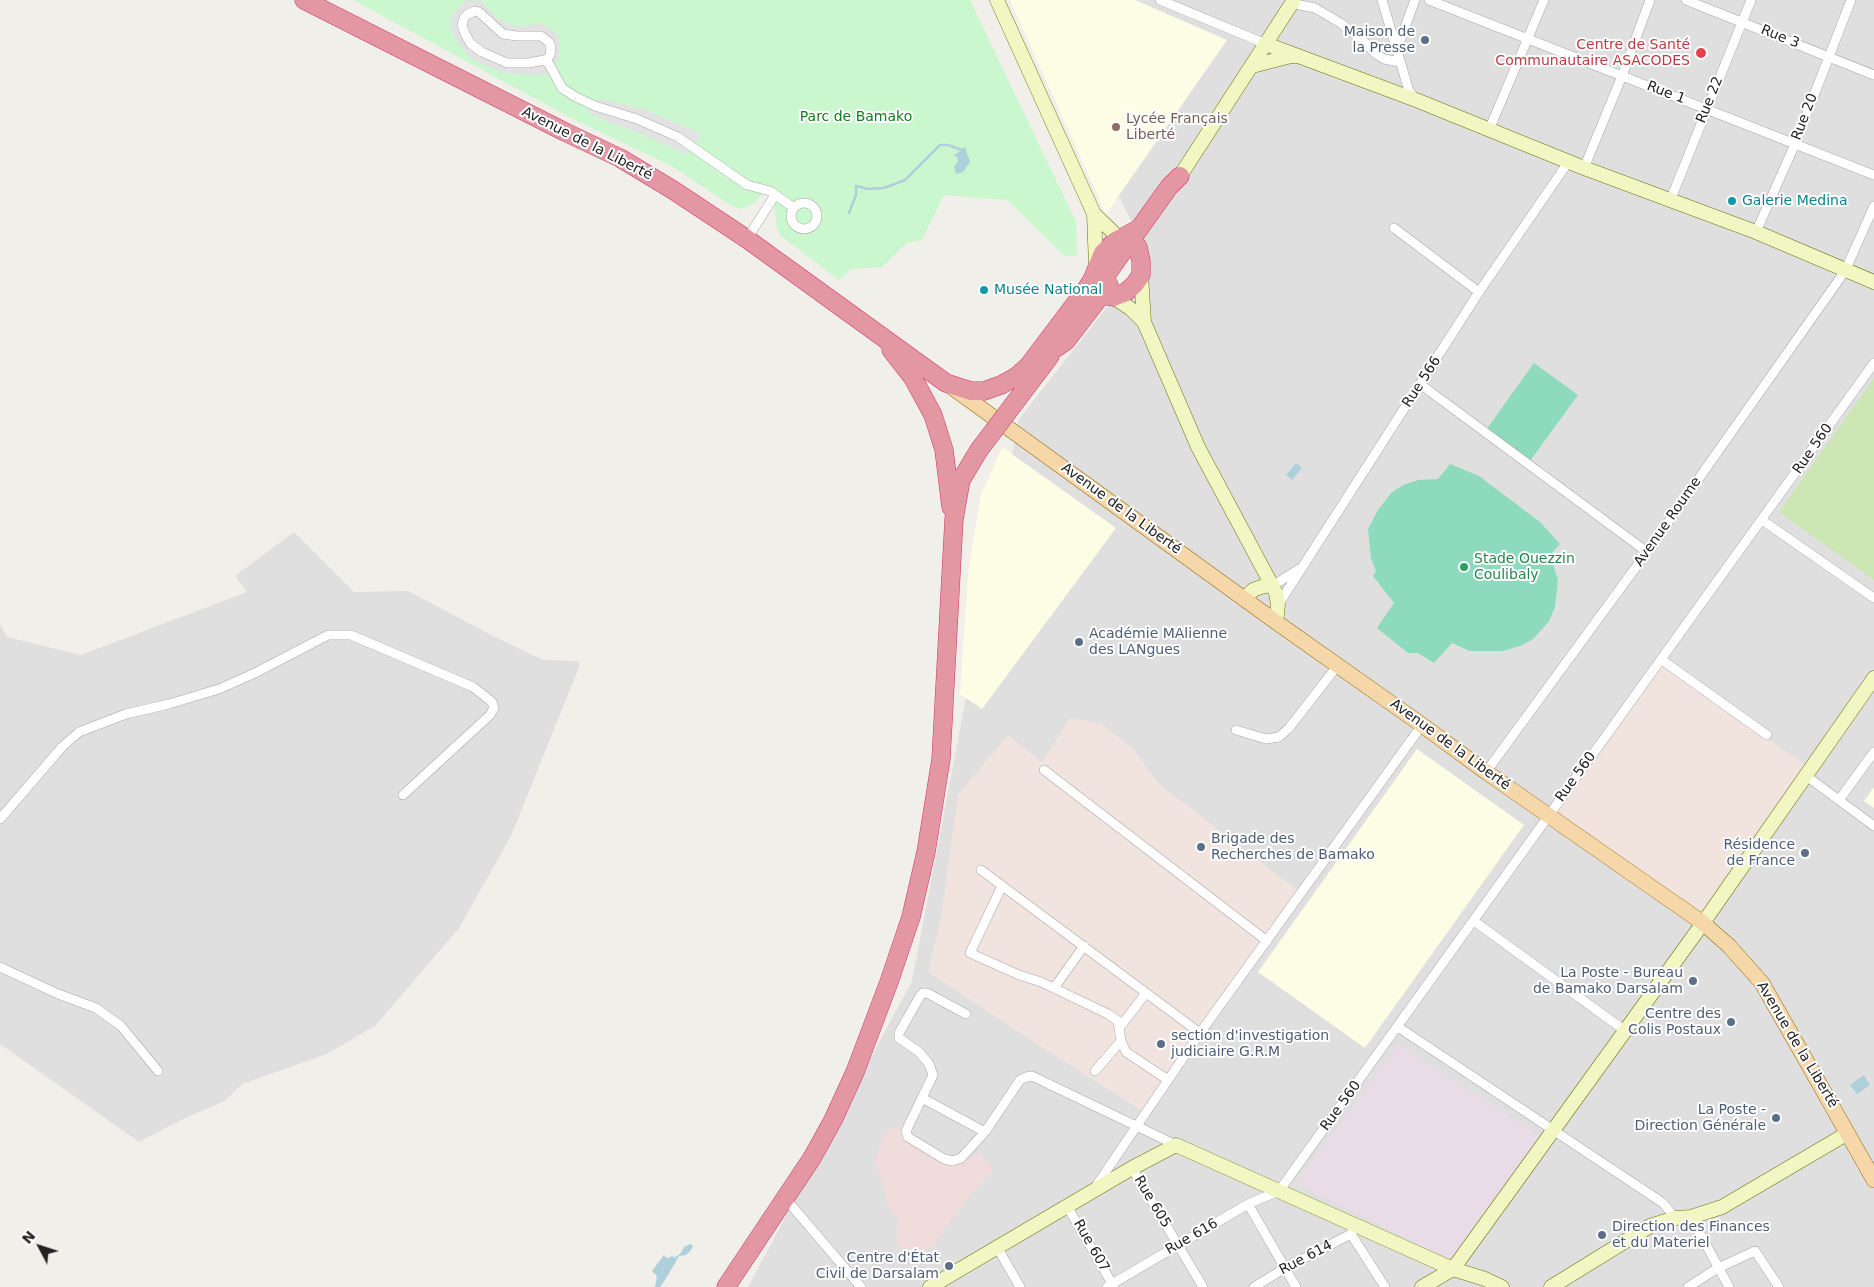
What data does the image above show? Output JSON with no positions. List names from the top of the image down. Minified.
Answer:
{"streets":{"highway":["Avenue de la Liberté"],"street":["Rue 3","Rue 1","Rue 22","Rue 20","Rue 566","Rue 560","Avenue Roume","Rue 605","Rue 616","Rue 607","Rue 614"]},"crossings":[["Rue 3","Rue 22"],["Rue 3","Rue 20"],["Rue 1","Rue 22"],["Rue 1","Rue 20"],["Avenue de la Liberté","Rue 560"],["Avenue de la Liberté","Avenue Roume"],["Rue 560","Rue 616"],["Rue 605","Rue 616"],["Rue 616","Rue 607"]],"parks":["Parc de Bamako"],"places":["Maison de la Presse","Centre de Santé Communautaire ASACODES","Lycée Français Liberté","Galerie Medina","Musée National","Stade Ouezzin Coulibaly","Académie MAlienne des LANgues","Brigade des Recherches de Bamako","Résidence de France","La Poste - Bureau de Bamako Darsalam","Centre des Colis Postaux","section d'investigation judiciaire G.R.M","La Poste - Direction Générale","Direction des Finances et du Materiel","Centre d'État Civil de Darsalam"],"north":"top left"}
